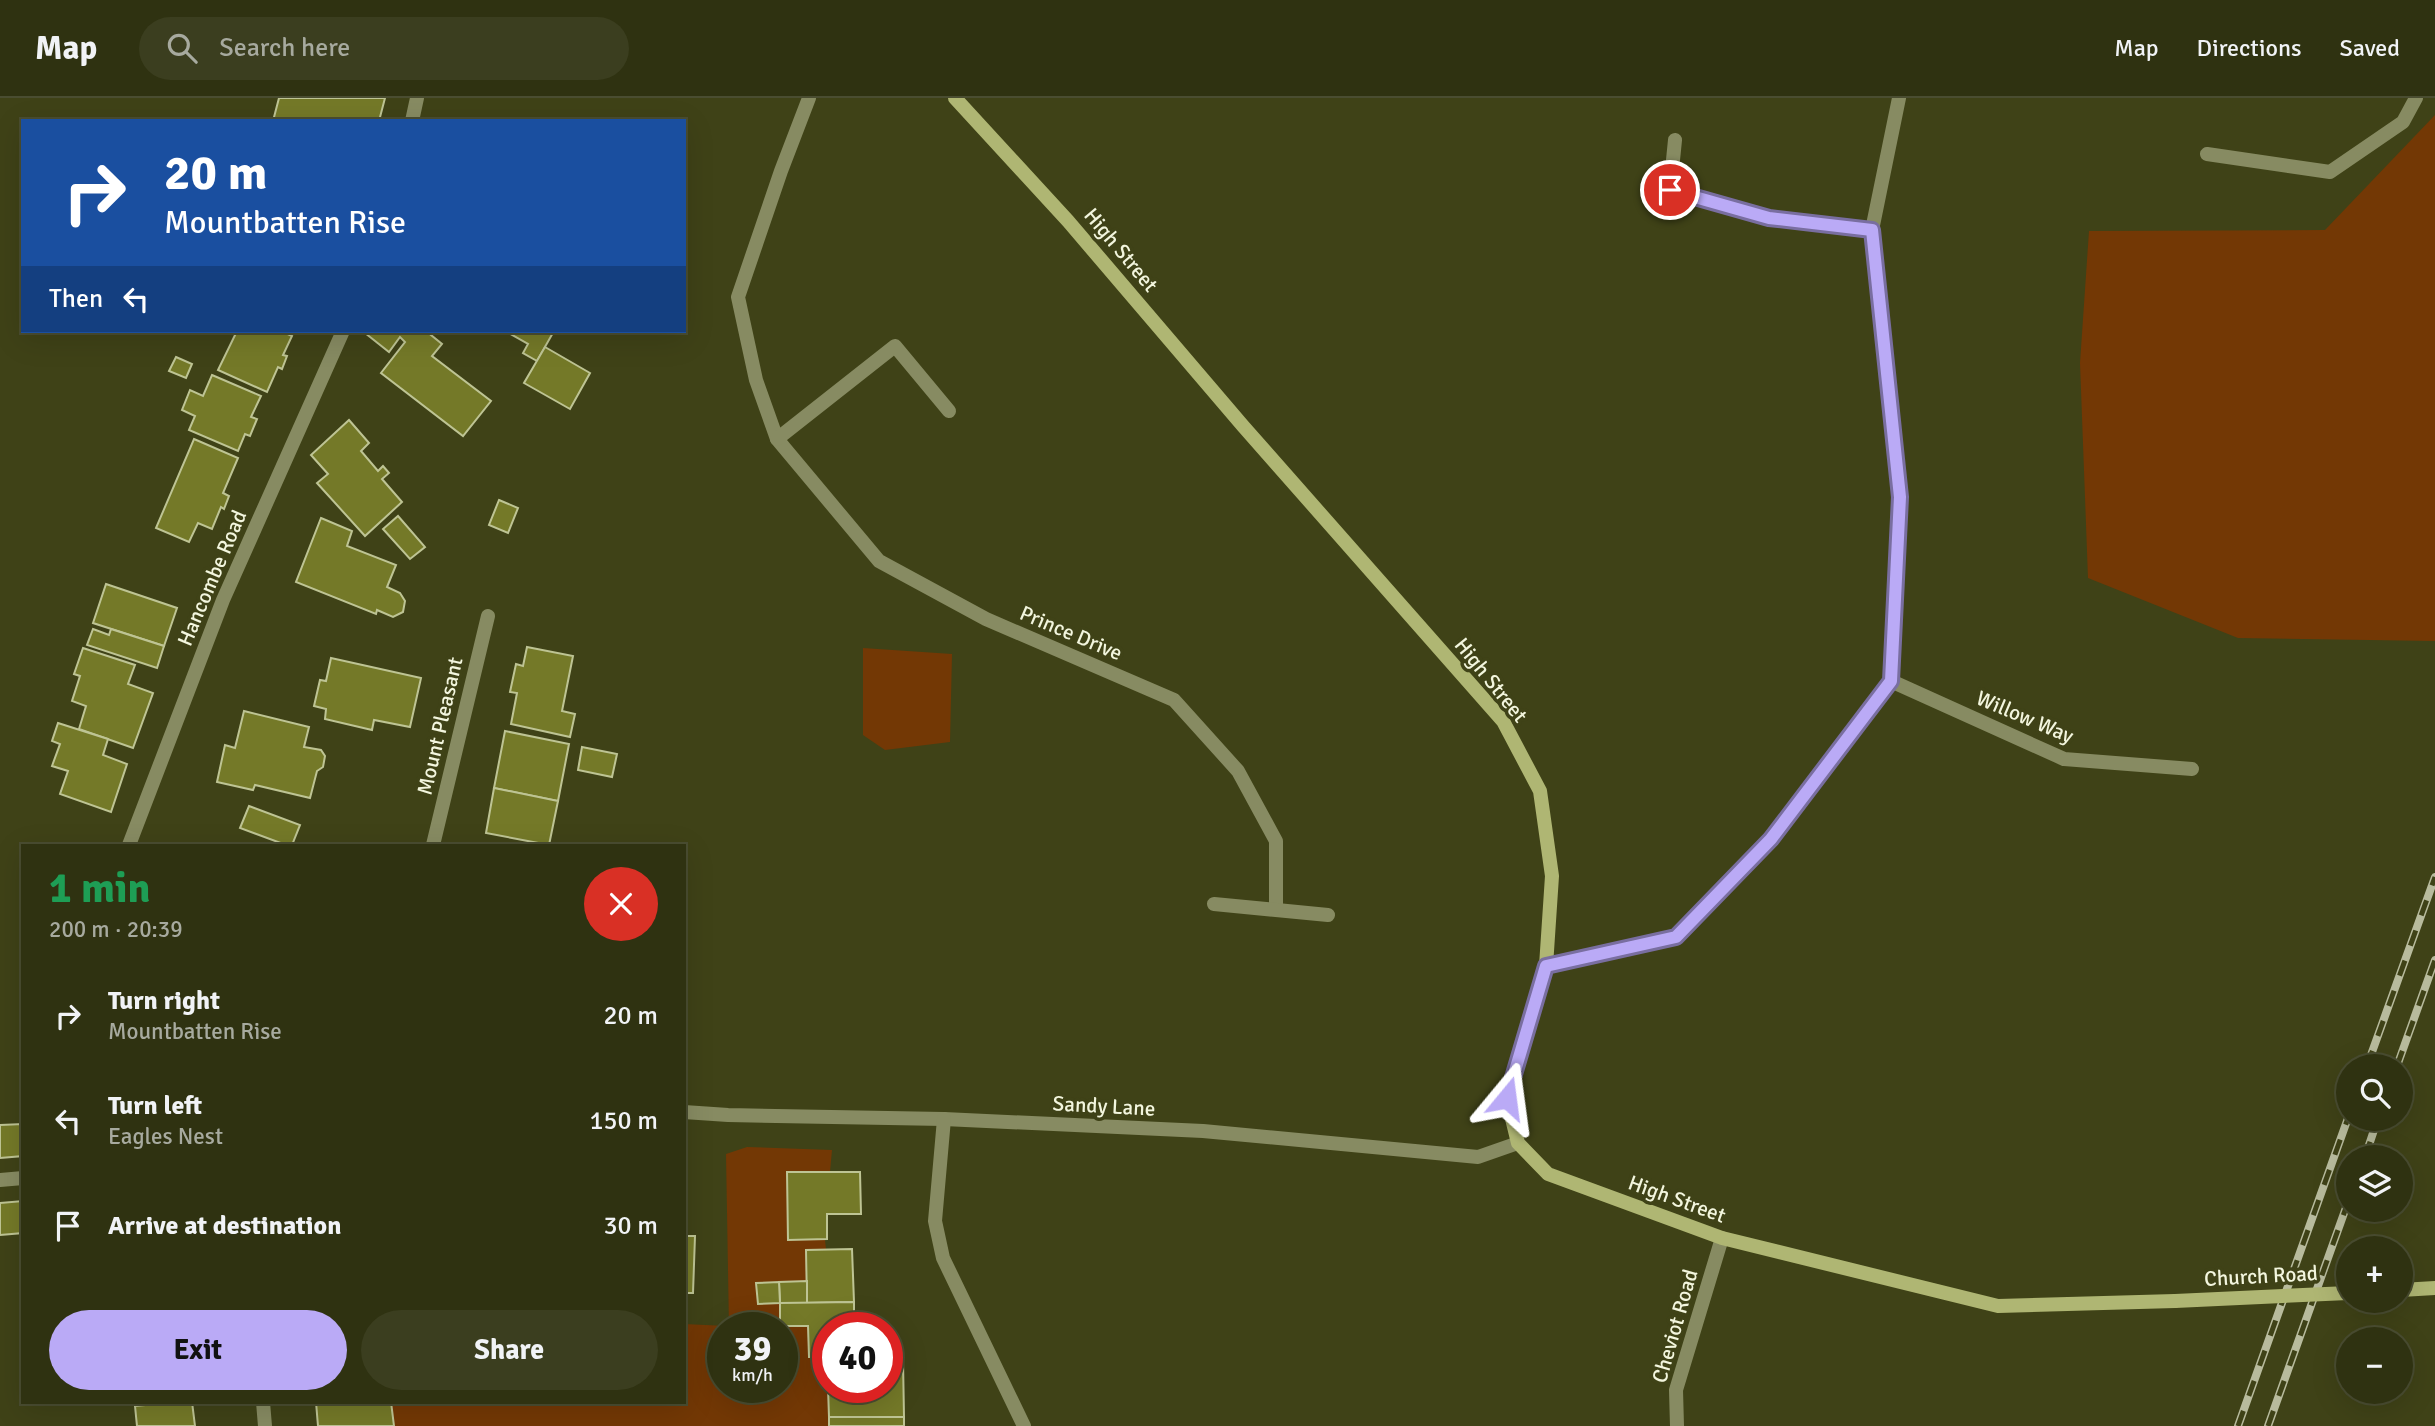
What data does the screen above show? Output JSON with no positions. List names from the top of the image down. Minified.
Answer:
{"streets":{"street":["High Street","Hancombe Road","Prince Drive","Willow Way","Mount Pleasant","Sandy Lane","Church Road","Cheviot Road"]},"crossings":[["High Street","Sandy Lane"],["High Street","Church Road"],["High Street","Cheviot Road"]],"page":{"header":"Map","search":"Search here","nav":["Map","Directions","Saved"],"turn":["20 m","Mountbatten Rise"],"then":"Then","heading":["1 min","200 m · 20:39"],"list":[{"name":"Turn right","note":"Mountbatten Rise","value":"20 m"},{"name":"Turn left","note":"Eagles Nest","value":"150 m"},{"name":"Arrive at destination","value":"30 m"}],"map_buttons":["+","−"],"buttons":["Exit","Share"],"speed":"39 km/h","limit":"40"}}
